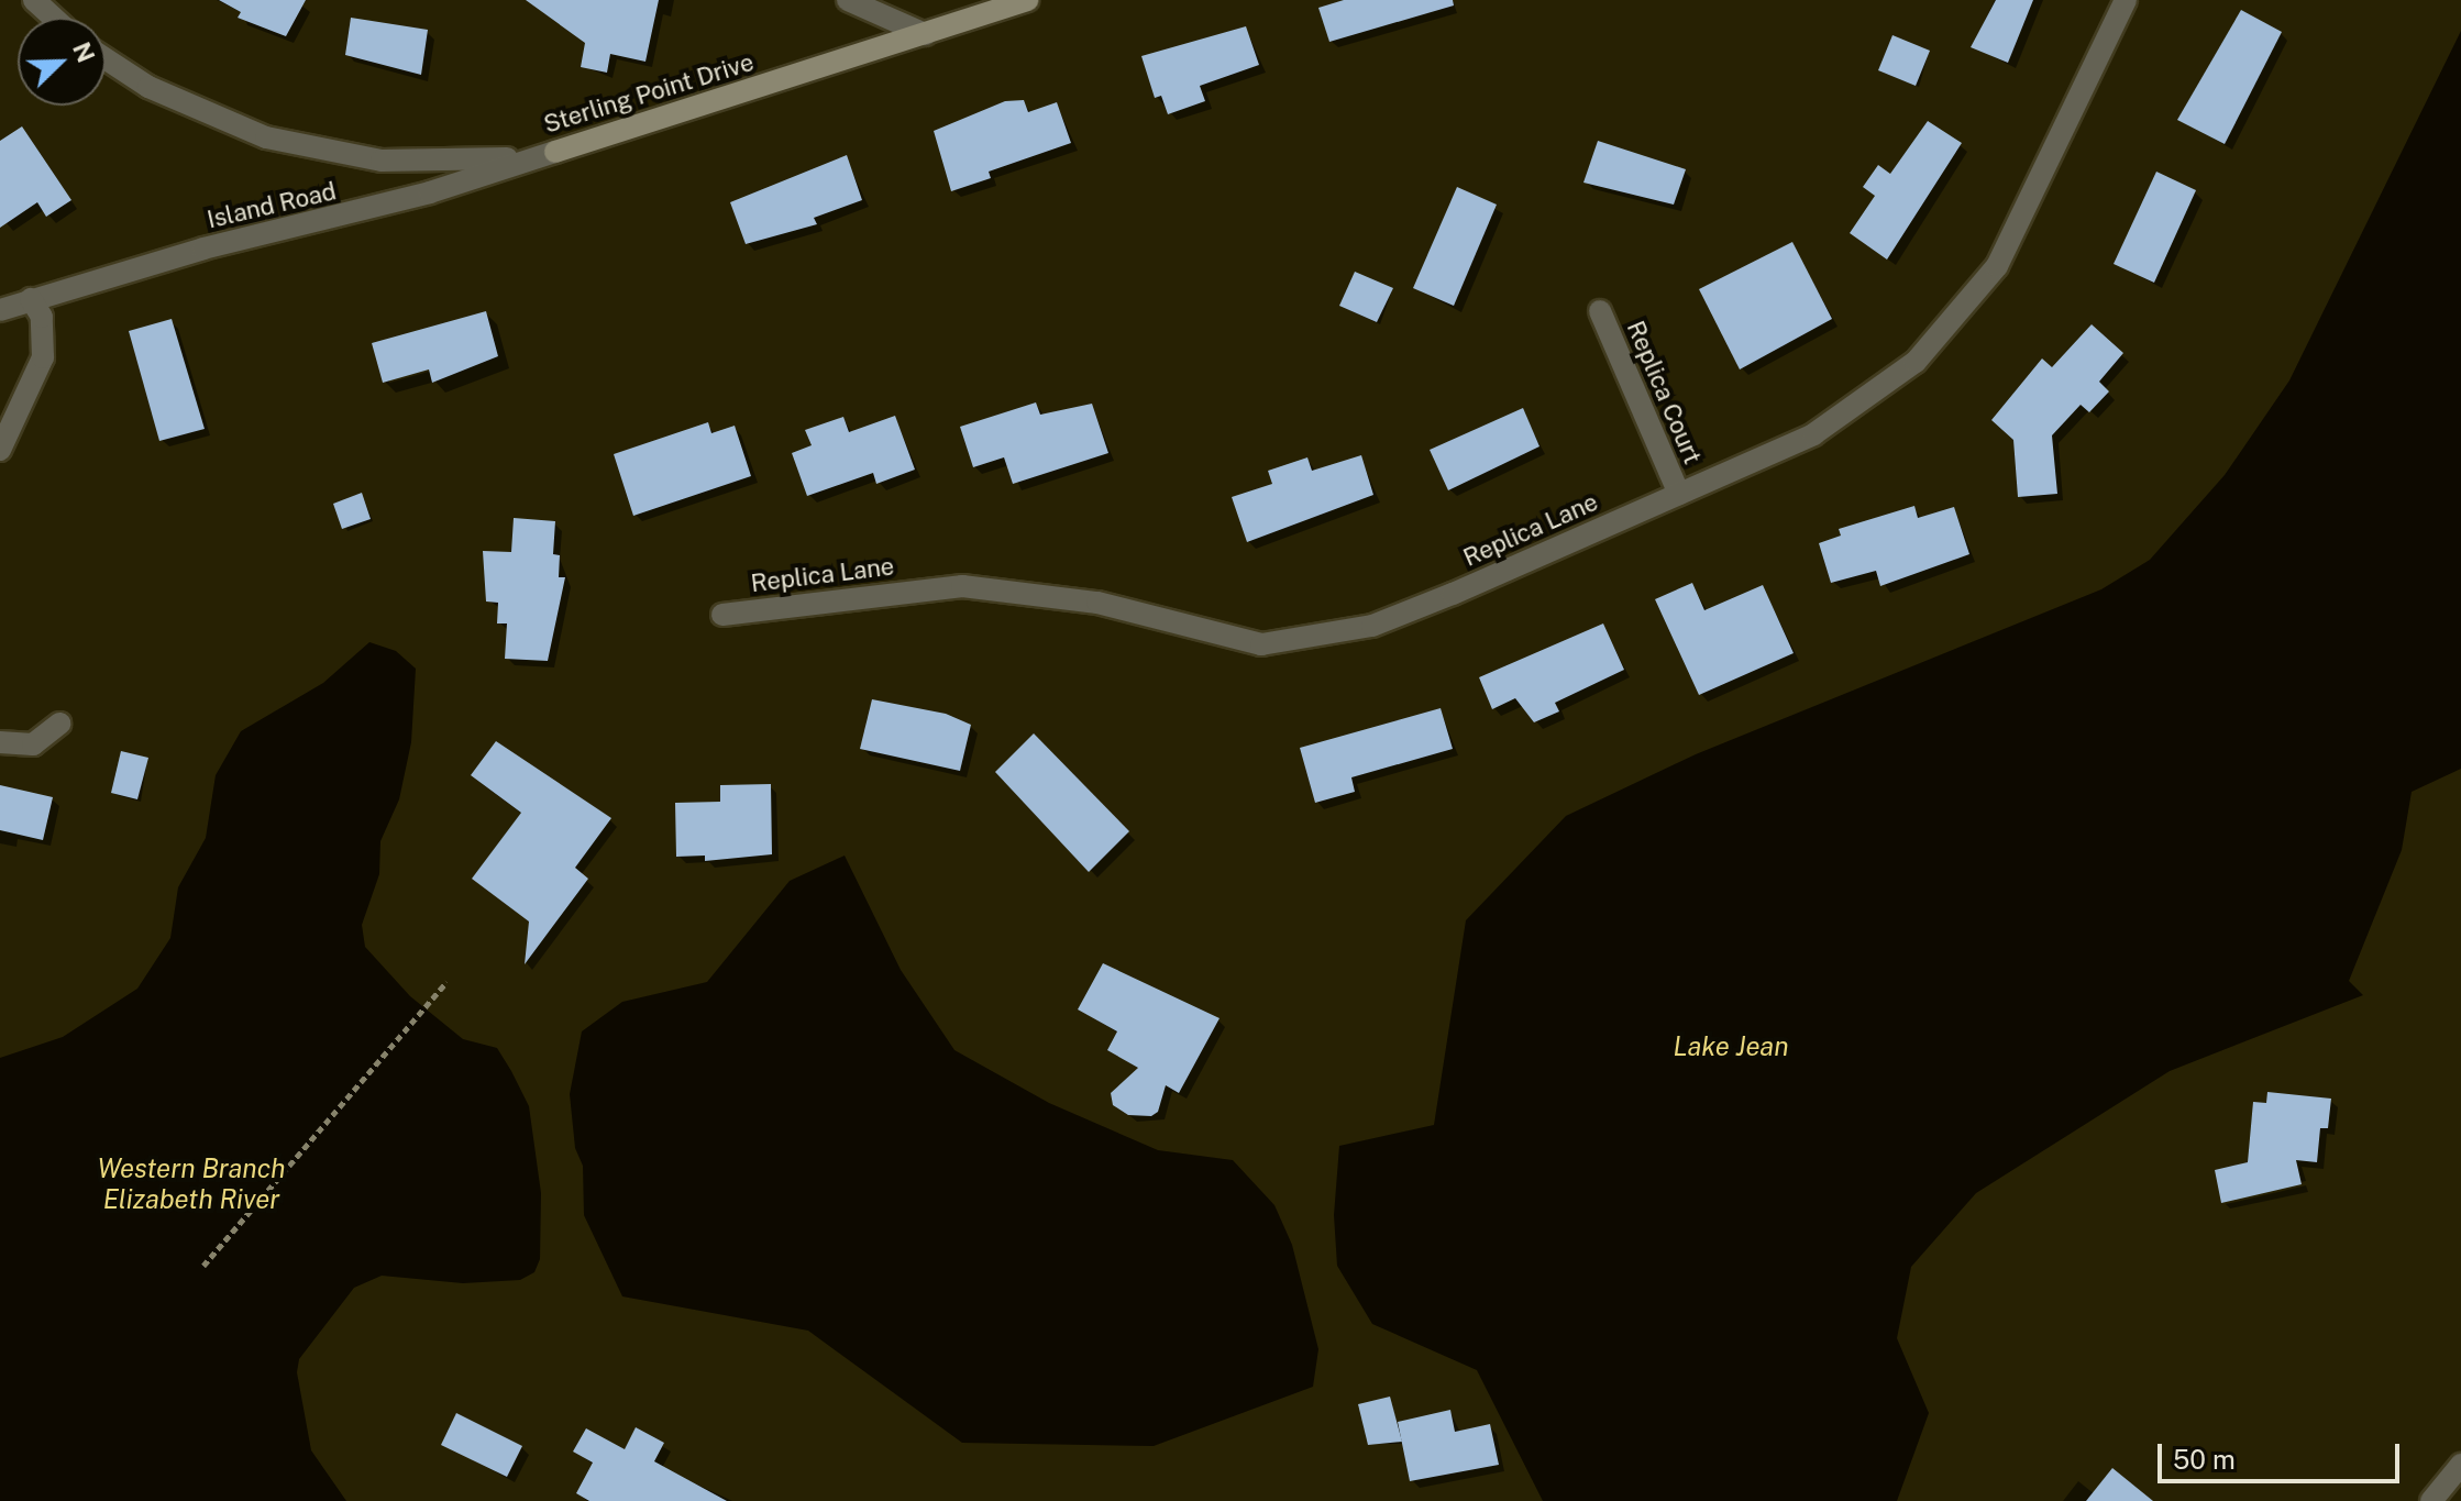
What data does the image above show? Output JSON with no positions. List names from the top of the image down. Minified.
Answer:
{"streets":{"street":["Sterling Point Drive","Island Road","Replica Court","Replica Lane"]},"crossings":[["Sterling Point Drive","Island Road"],["Replica Court","Replica Lane"]],"water":["Lake Jean","Western Branch Elizabeth River"],"scale_bar":"50 m","north":"top right"}
